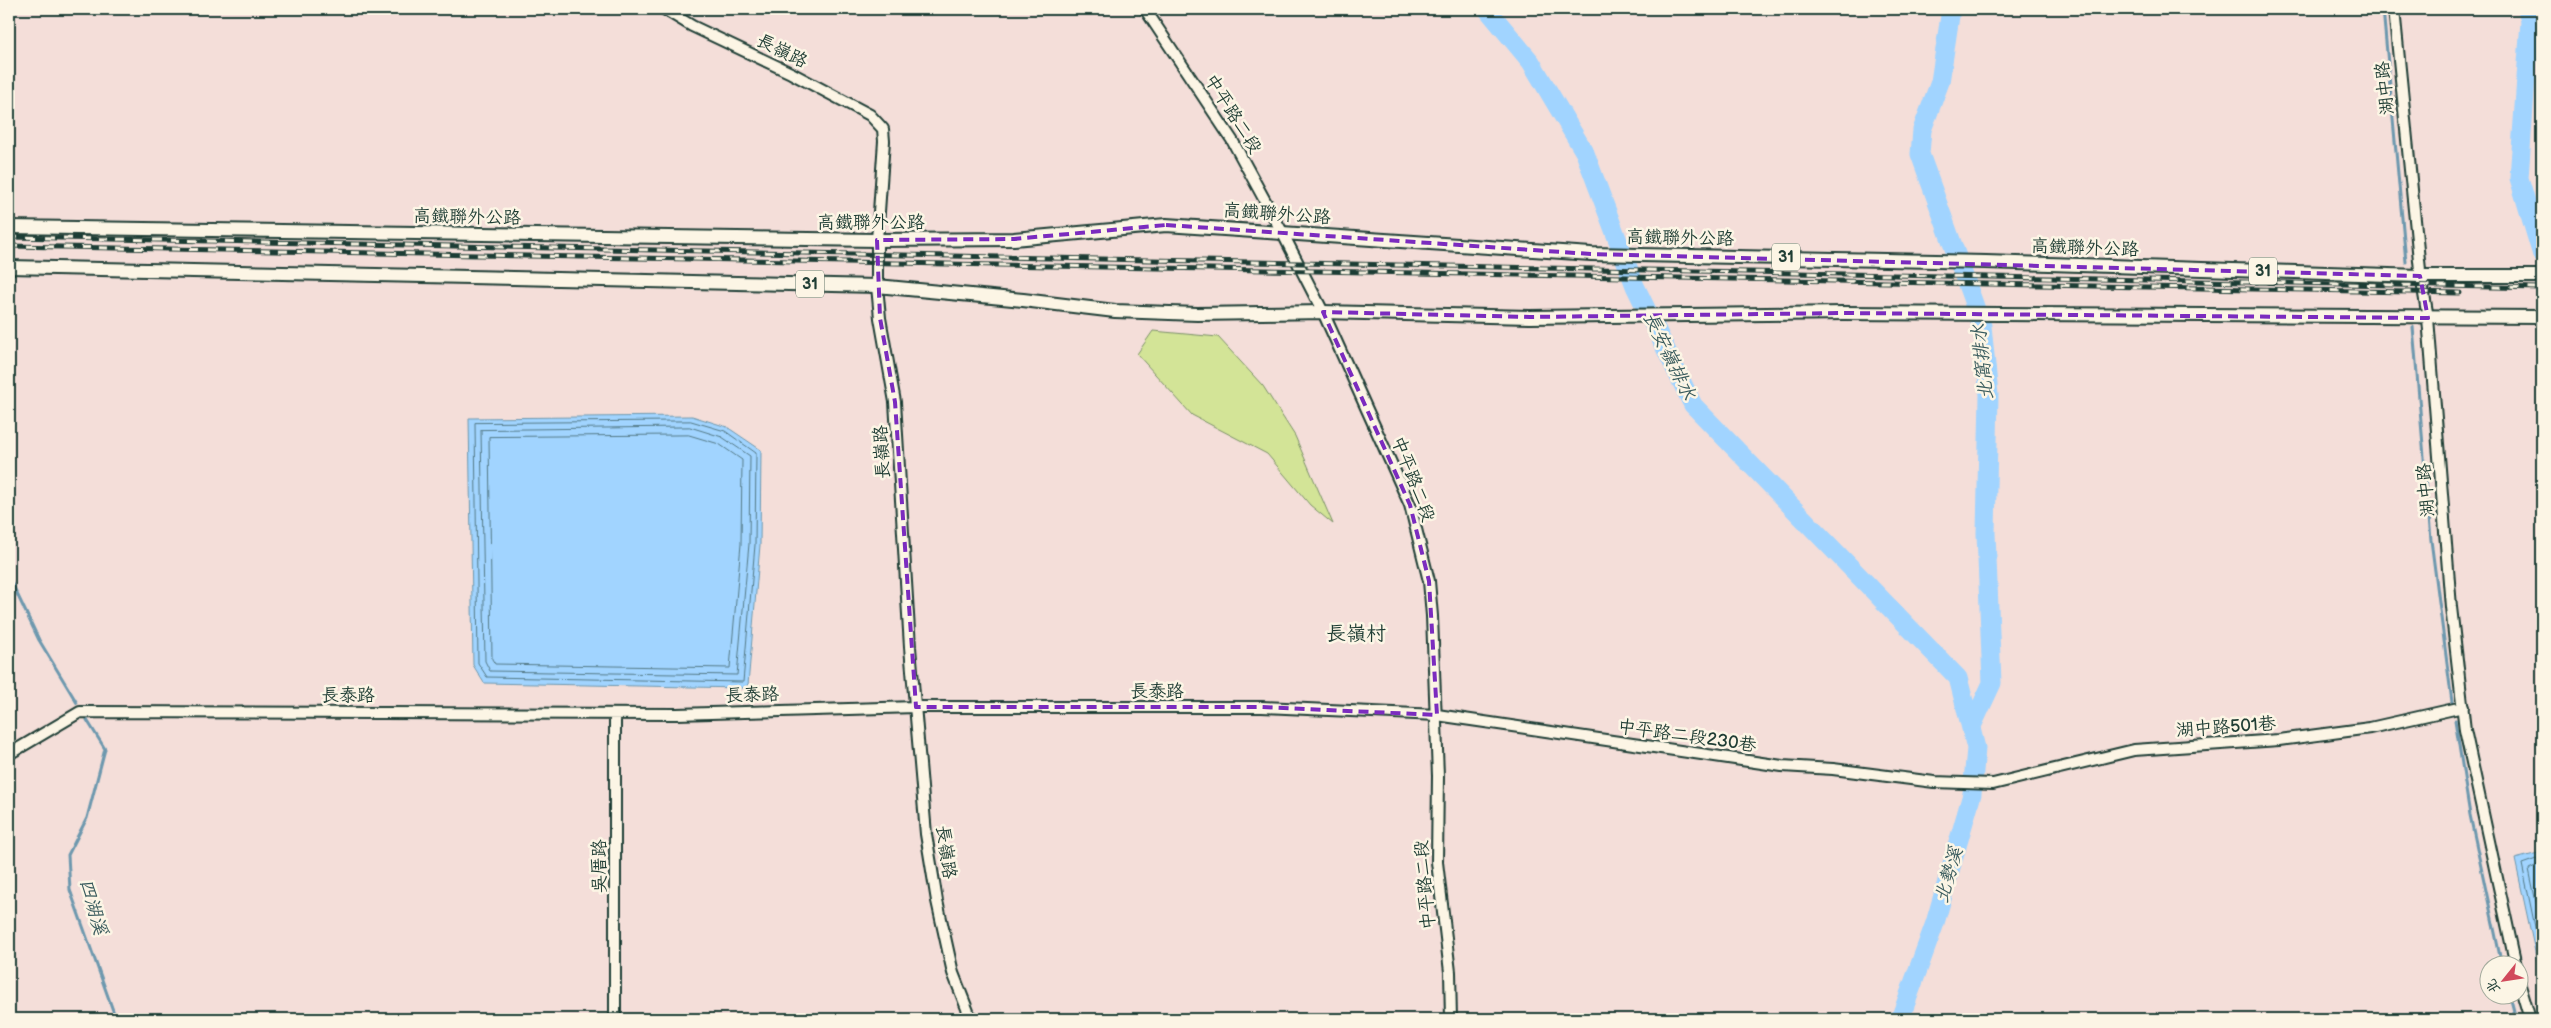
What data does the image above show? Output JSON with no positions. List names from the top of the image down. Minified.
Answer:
{"streets":{"main road":["高鐵聯外公路","31"],"street":["長嶺路","湖中路","中平路二段","長泰路","湖中路501巷","中平路二段230巷","吳厝路"]},"crossings":[["長嶺路","高鐵聯外公路"],["長嶺路","31"],["長嶺路","長泰路"],["湖中路","高鐵聯外公路"],["湖中路","31"],["湖中路","湖中路501巷"],["中平路二段","高鐵聯外公路"],["中平路二段","31"],["中平路二段","長泰路"],["中平路二段","中平路二段230巷"],["長泰路","中平路二段230巷"],["長泰路","吳厝路"],["湖中路501巷","中平路二段230巷"]],"districts":["長嶺村"],"water":["長安嶺排水","北窩排水","北勢溪","四湖溪"],"north":"bottom left"}
